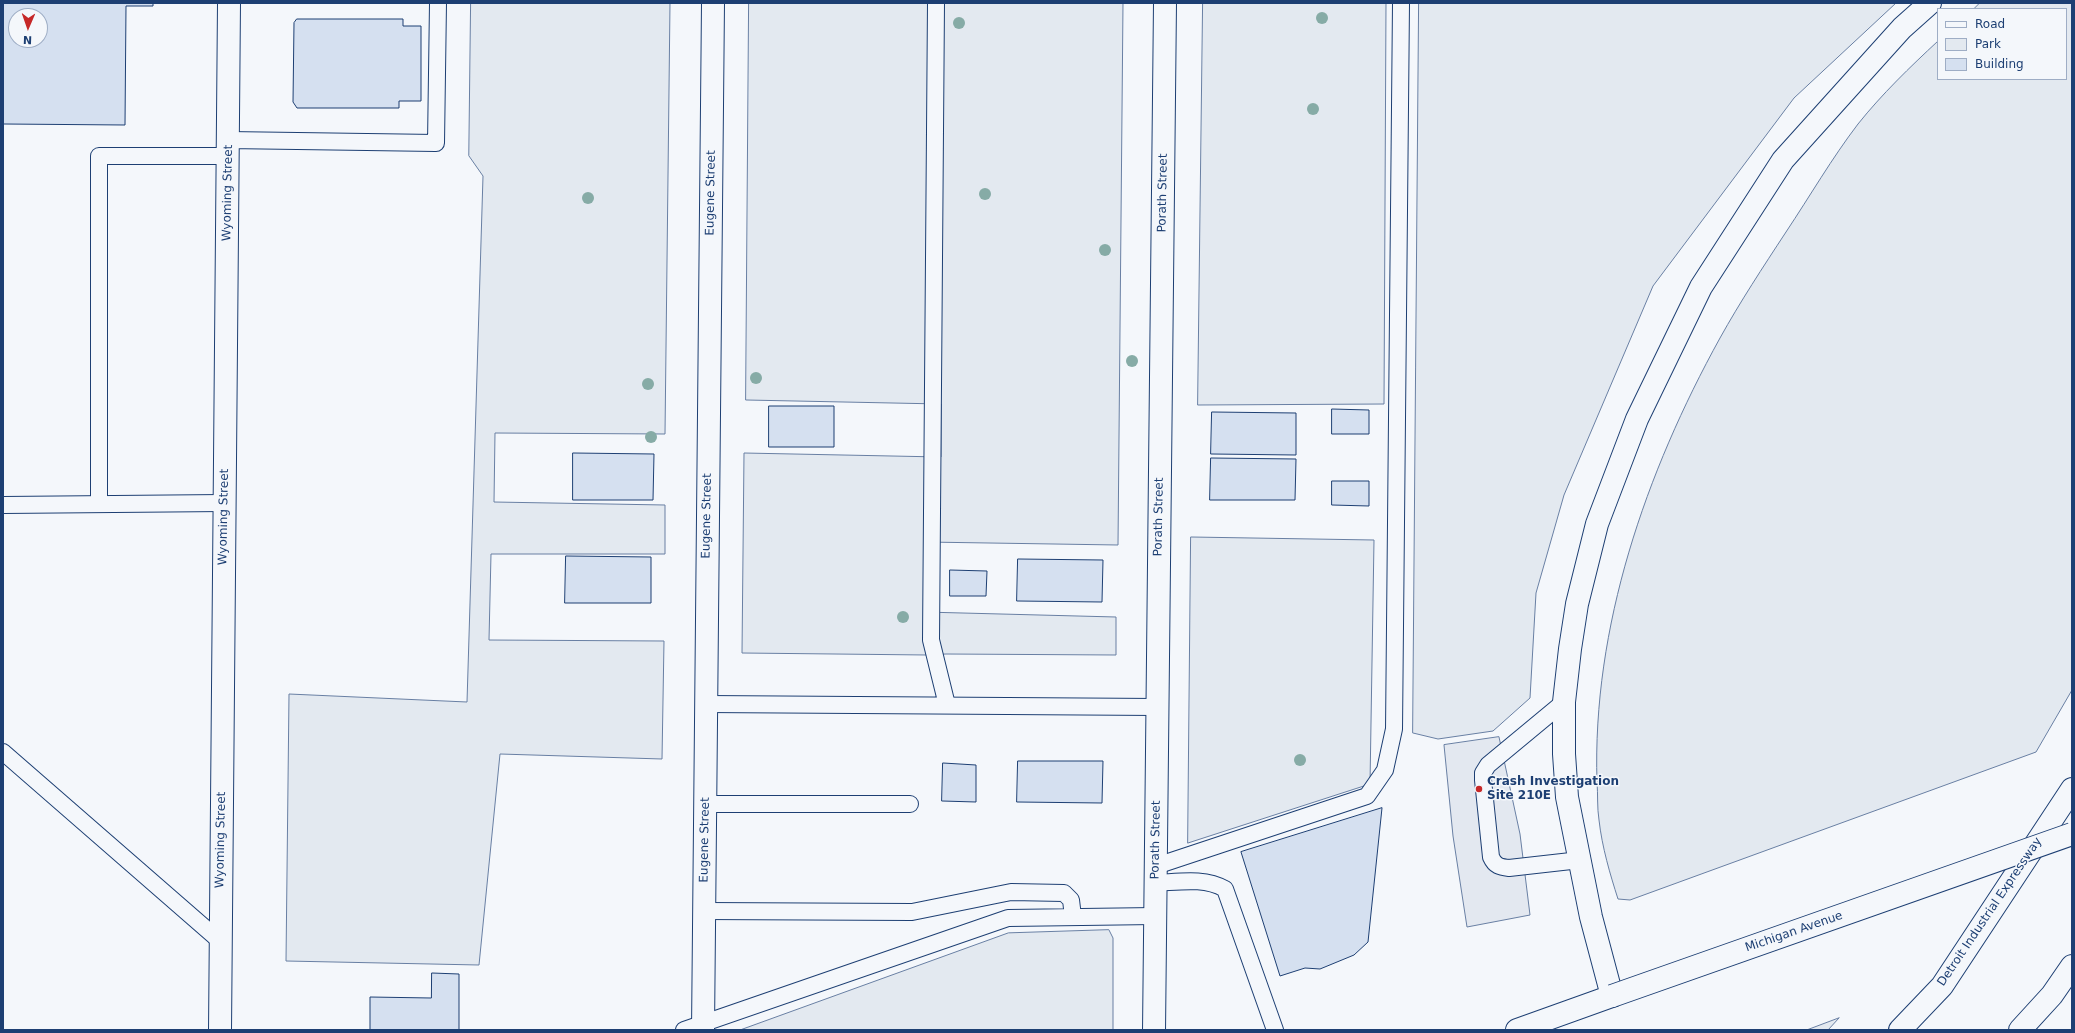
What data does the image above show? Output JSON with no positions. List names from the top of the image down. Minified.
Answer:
{"streets":{"main road":["Wyoming Street","Eugene Street","Porath Street","Detroit Industrial Expressway","Michigan Avenue"]},"places":["Crash Investigation Site 210E"],"legend":["Road","Park","Building"],"north":"bottom"}
